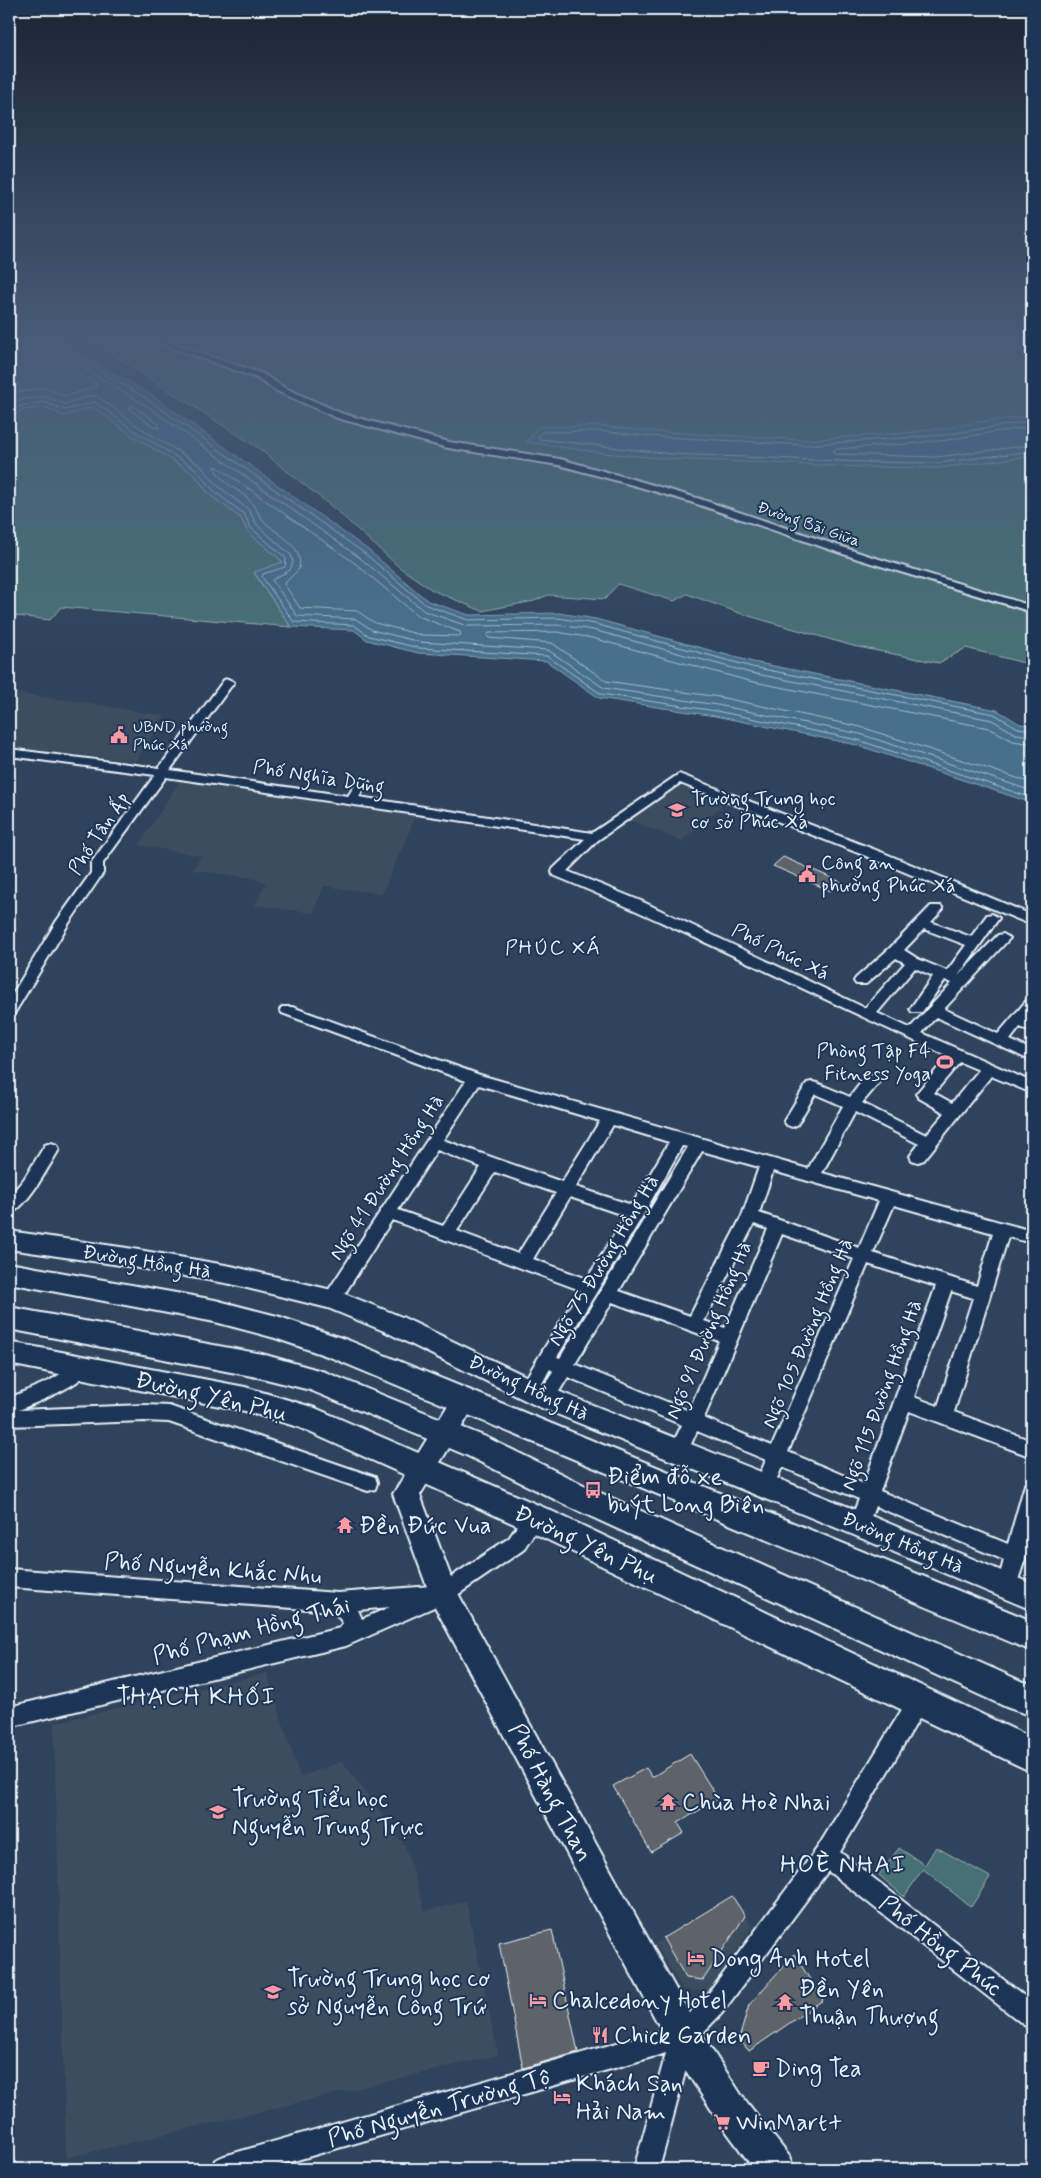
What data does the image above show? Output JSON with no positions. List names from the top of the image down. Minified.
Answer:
{"streets":{"main road":["Đường Yên Phụ"],"street":["Đường Bãi Giữa","Phố Nghĩa Dũng","Phố Tân Ấp","Phố Phúc Xá","Ngõ 41 Đường Hồng Hà","Ngõ 75 Đường Hồng Hà","Đường Hồng Hà","Ngõ 91 Đường Hồng Hà","Ngõ 105 Đường Hồng Hà","Ngõ 115 Đường Hồng Hà","Phố Nguyễn Khắc Nhu","Phố Phạm Hồng Thái","Phố Hàng Than","Phố Hồng Phúc","Phố Nguyễn Trường Tộ"]},"crossings":[["Phố Nghĩa Dũng","Phố Tân Ấp"],["Phố Nghĩa Dũng","Phố Phúc Xá"],["Ngõ 41 Đường Hồng Hà","Đường Hồng Hà"],["Ngõ 75 Đường Hồng Hà","Đường Hồng Hà"],["Đường Hồng Hà","Ngõ 91 Đường Hồng Hà"],["Đường Hồng Hà","Ngõ 105 Đường Hồng Hà"],["Đường Hồng Hà","Ngõ 115 Đường Hồng Hà"],["Đường Yên Phụ","Phố Phạm Hồng Thái"],["Đường Yên Phụ","Phố Hàng Than"],["Phố Nguyễn Khắc Nhu","Phố Phạm Hồng Thái"],["Phố Nguyễn Khắc Nhu","Phố Hàng Than"],["Phố Phạm Hồng Thái","Phố Hàng Than"],["Phố Hàng Than","Phố Nguyễn Trường Tộ"]],"districts":["PHÚC XÁ","THẠCH KHỐI","HOÈ NHAI"],"places":{"public building":["UBND phường Phúc Xá","Công an phường Phúc Xá"],"school or university":["Trường Trung học cơ sở Phúc Xá","Trường Tiểu học Nguyễn Trung Trực","Trường Trung học cơ sở Nguyễn Công Trứ"],"sports":["Phòng Tập F4 Fitness Yoga"],"bus stop":["Điểm đỗ xe buýt Long Biên"],"temple":["Đền Đức Vua","Chùa Hoè Nhai","Đền Yên Thuận Thượng"],"hotel":["Dong Anh Hotel","Chalcedony Hotel","Khách Sạn Hải Nam"],"restaurant":["Chick Garden"],"cafe":["Ding Tea"],"supermarket":["WinMart+"]}}
